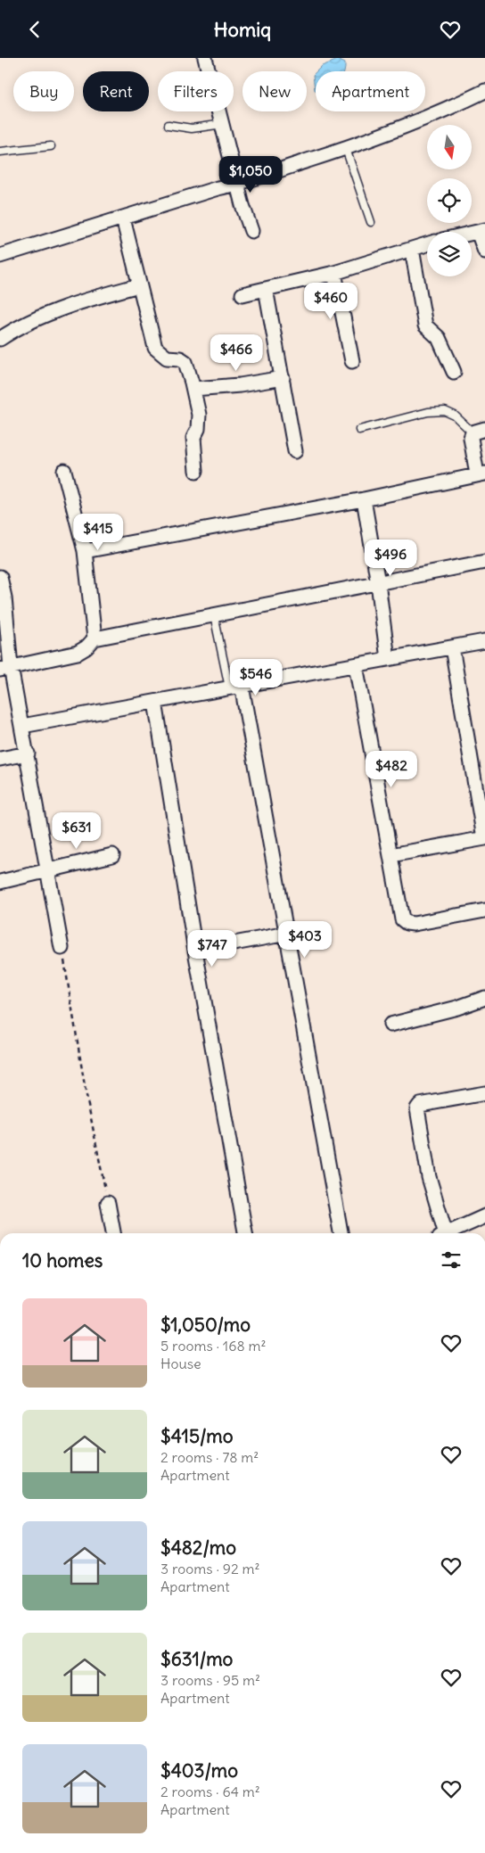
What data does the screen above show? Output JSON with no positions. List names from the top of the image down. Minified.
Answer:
{"north":"bottom","page":{"header":"Homiq","chip":["Buy","Rent","Filters","New","Apartment"],"price":["$1,050","$460","$466","$415","$496","$546","$482","$631","$403","$747"],"heading":"10 homes","list":[{"name":"$1,050/mo","note":"5 rooms · 168 m² · House"},{"name":"$415/mo","note":"2 rooms · 78 m² · Apartment"},{"name":"$482/mo","note":"3 rooms · 92 m² · Apartment"},{"name":"$631/mo","note":"3 rooms · 95 m² · Apartment"},{"name":"$403/mo","note":"2 rooms · 64 m² · Apartment"}]}}
